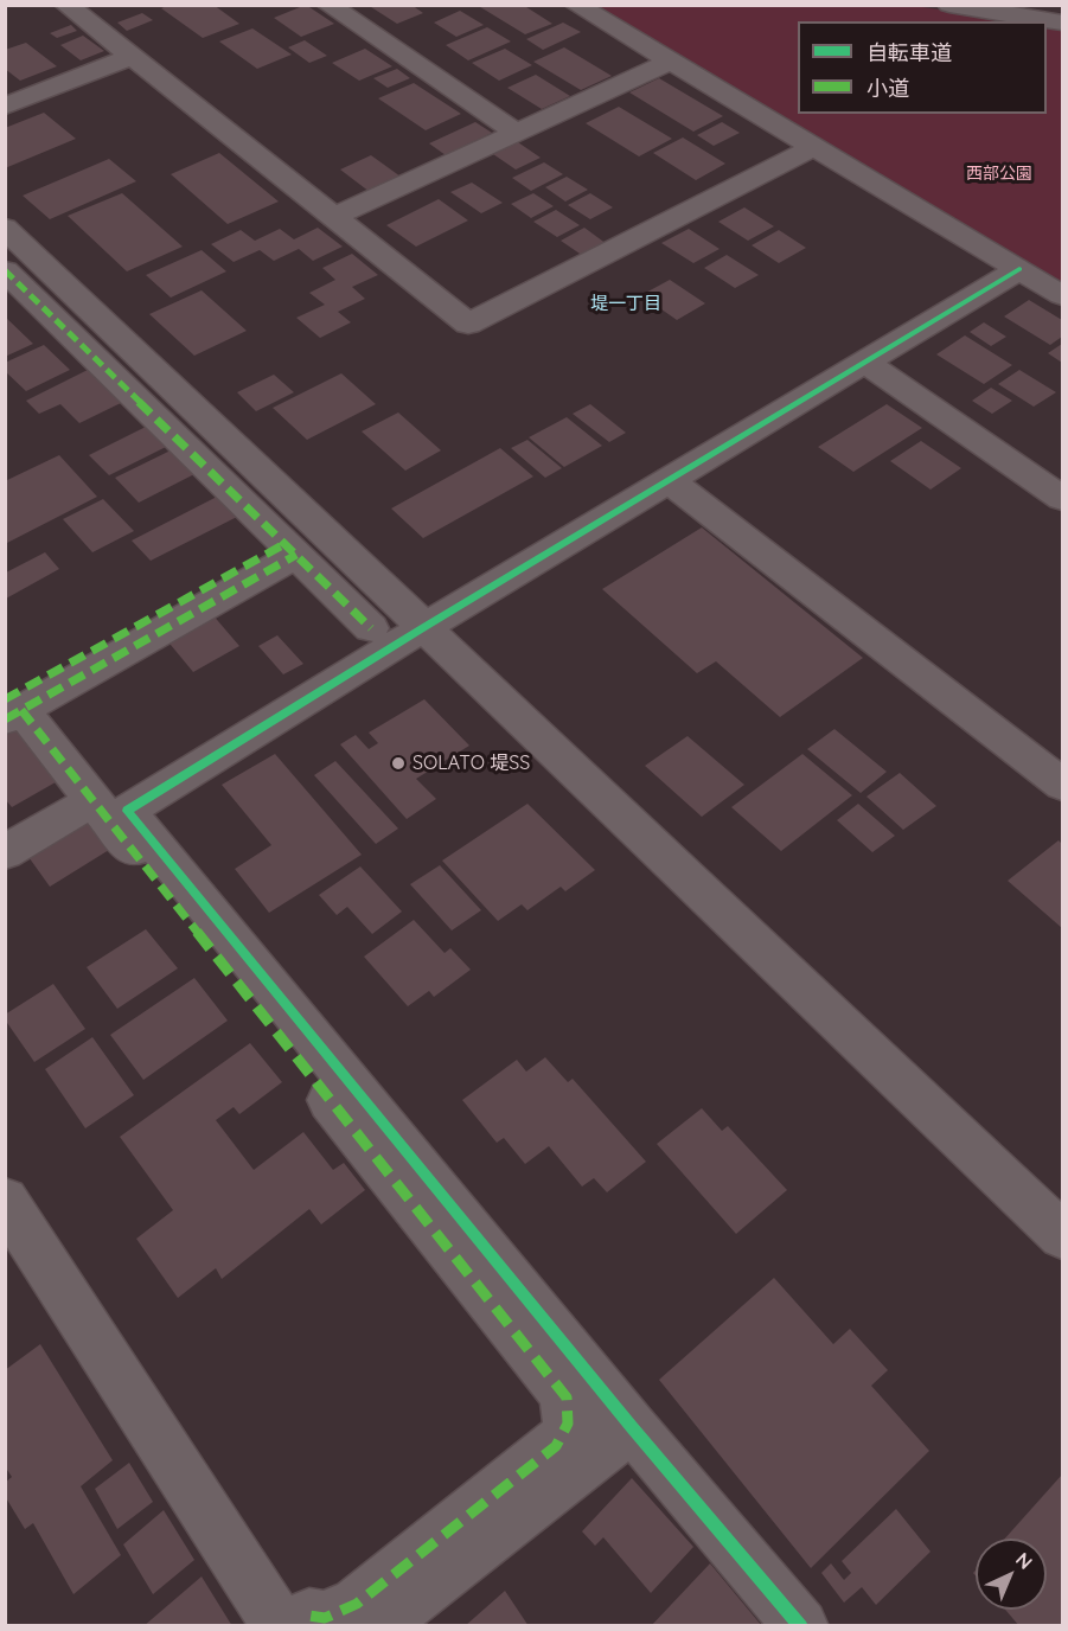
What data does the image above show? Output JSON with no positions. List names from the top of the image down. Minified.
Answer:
{"districts":["堤一丁目"],"parks":["西部公園"],"places":["SOLATO 堤SS"],"legend":["自転車道","小道"],"north":"top right"}
